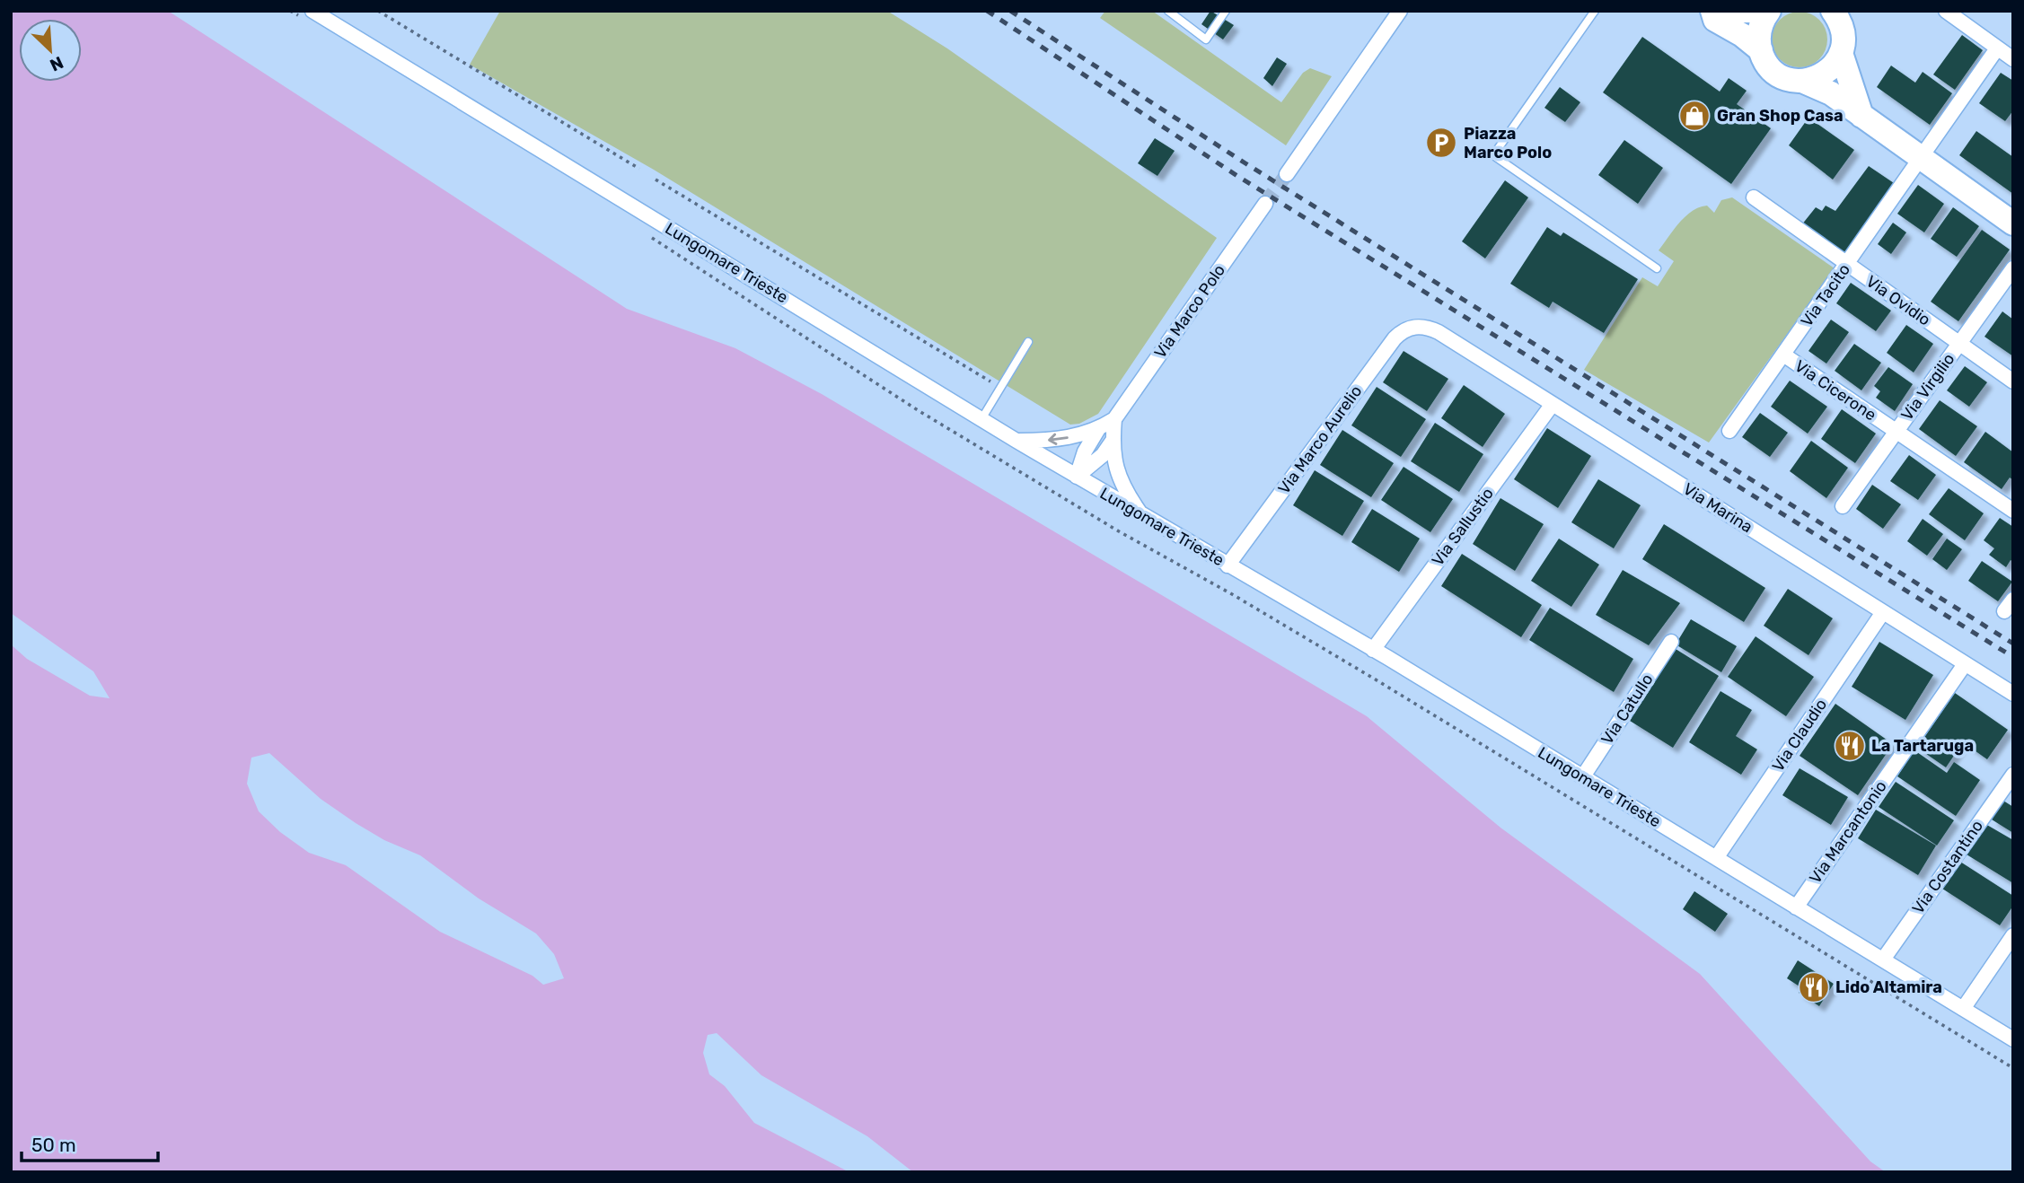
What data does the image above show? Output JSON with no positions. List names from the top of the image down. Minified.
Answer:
{"streets":{"street":["Lungomare Trieste","Via Tacito","Via Ovidio","Via Marco Polo","Via Virgilio","Via Cicerone","Via Marco Aurelio","Via Marina","Via Sallustio","Via Catullo","Via Claudio","Via Marcantonio","Via Costantino"]},"crossings":[["Lungomare Trieste","Via Marco Polo"],["Lungomare Trieste","Via Marco Aurelio"],["Lungomare Trieste","Via Sallustio"],["Lungomare Trieste","Via Catullo"],["Lungomare Trieste","Via Claudio"],["Lungomare Trieste","Via Marcantonio"],["Lungomare Trieste","Via Costantino"],["Via Tacito","Via Ovidio"],["Via Tacito","Via Cicerone"],["Via Ovidio","Via Virgilio"],["Via Virgilio","Via Cicerone"],["Via Marco Aurelio","Via Marina"],["Via Marina","Via Sallustio"],["Via Marina","Via Claudio"],["Via Marina","Via Marcantonio"]],"places":{"shop":["Gran Shop Casa"],"parking":["Piazza Marco Polo"],"restaurant":["La Tartaruga","Lido Altamira"]},"scale_bar":"50 m","north":"bottom right"}
